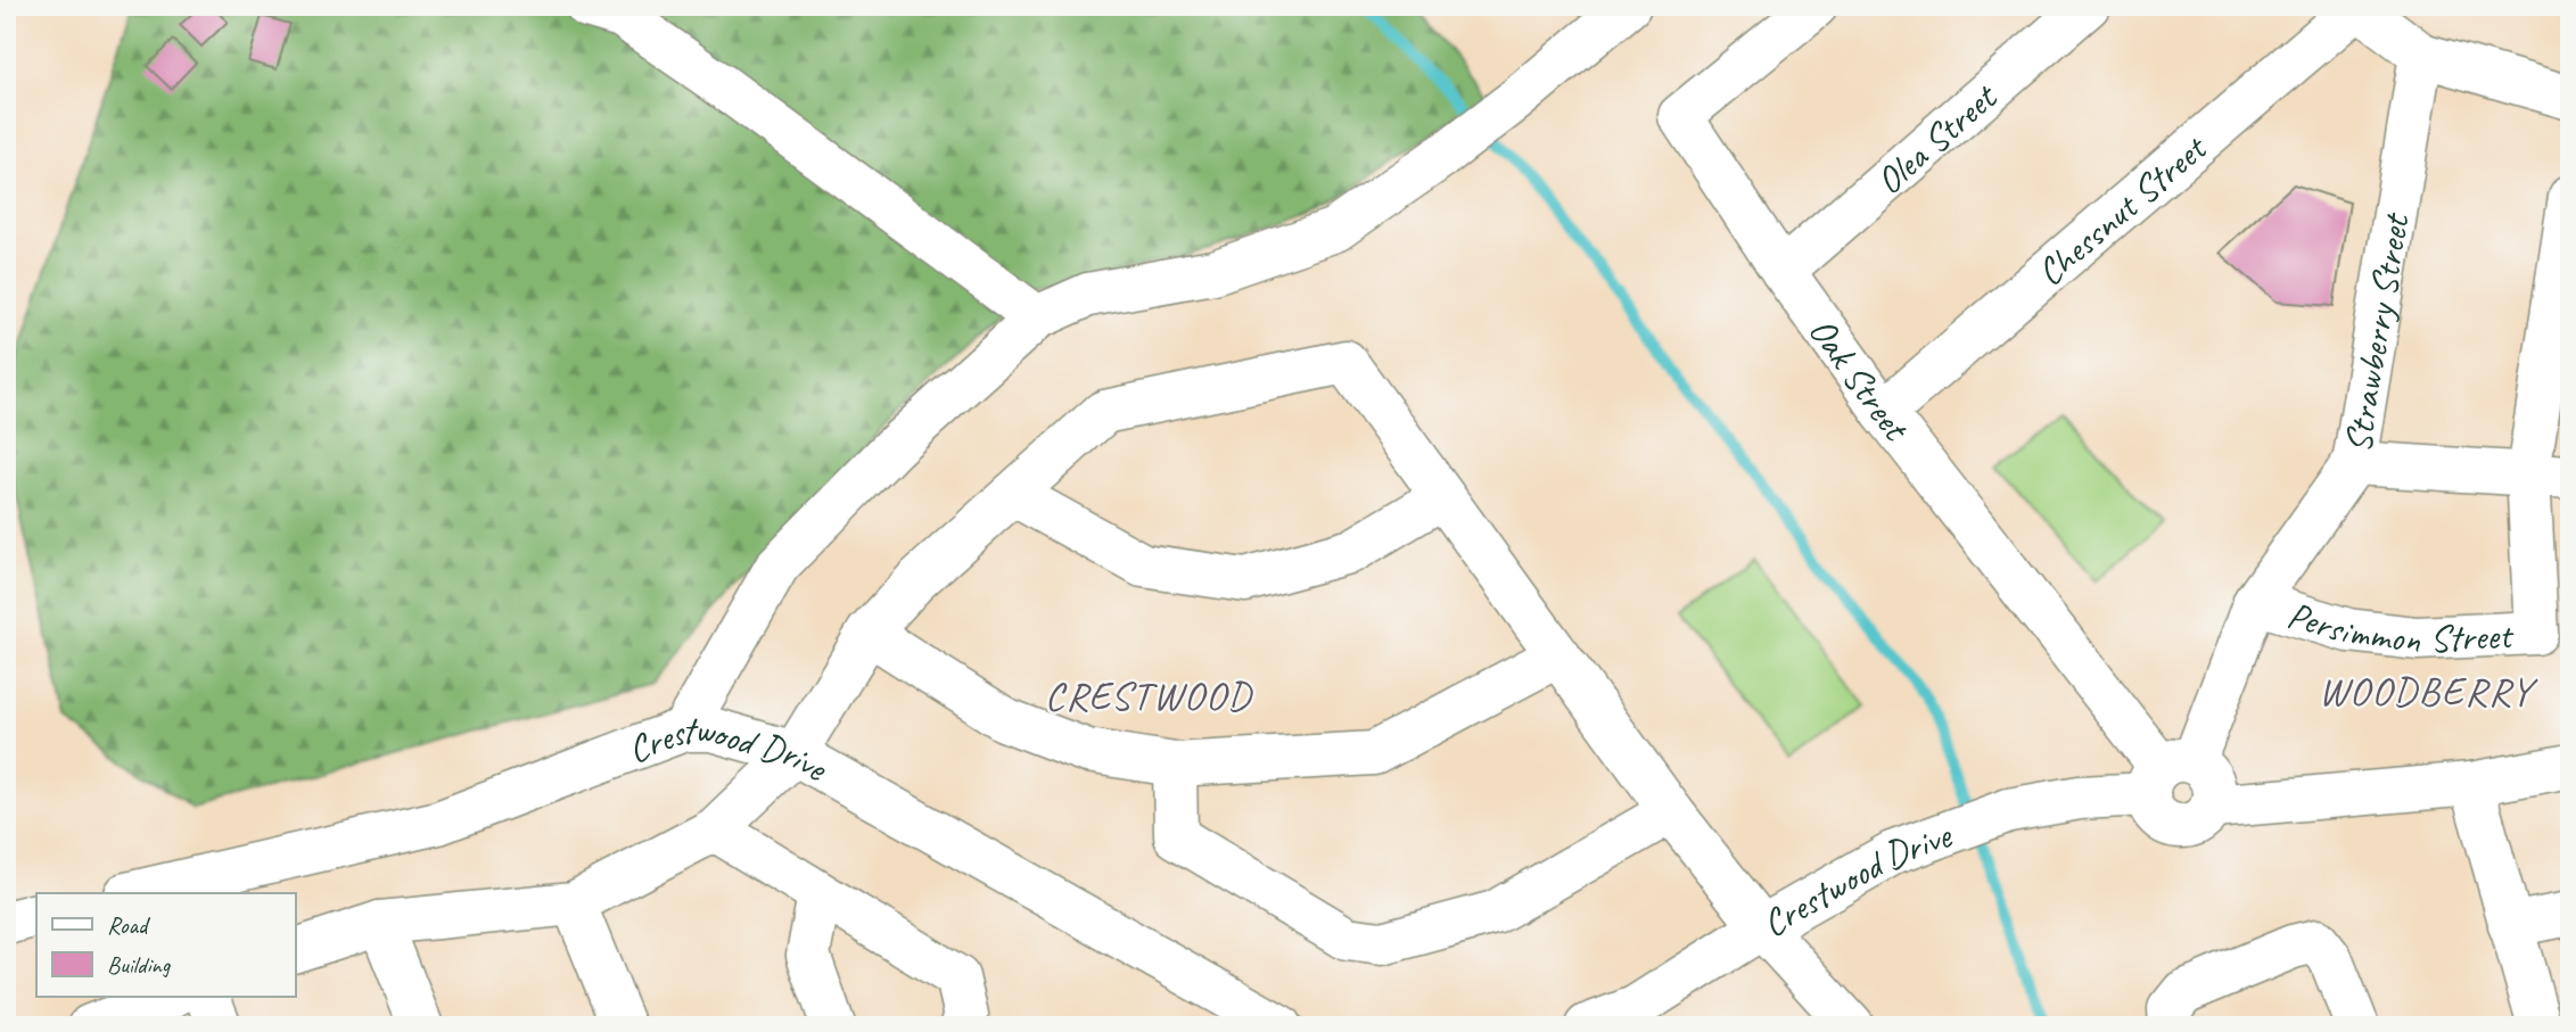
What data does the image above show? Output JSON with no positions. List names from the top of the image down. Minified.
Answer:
{"streets":{"street":["Olea Street","Chessnut Street","Strawberry Street","Oak Street","Persimmon Street","Crestwood Drive"]},"crossings":[["Olea Street","Oak Street"],["Chessnut Street","Oak Street"],["Strawberry Street","Oak Street"],["Strawberry Street","Persimmon Street"],["Strawberry Street","Crestwood Drive"],["Oak Street","Crestwood Drive"]],"districts":["WOODBERRY","CRESTWOOD"],"legend":["Road","Building"]}
